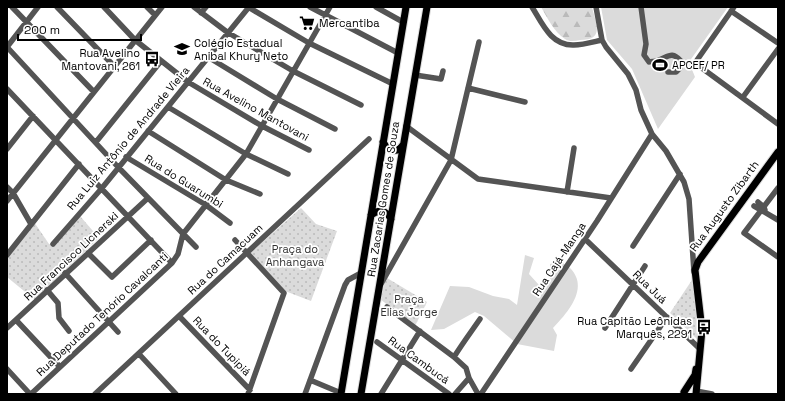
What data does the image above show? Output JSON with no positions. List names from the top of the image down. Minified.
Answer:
{"streets":{"main road":["Rua Zacarias Gomes de Souza","Rua Augusto Zibarth"],"street":["Rua Avelino Mantovani","Rua Luiz Antônio de Andrade Vieira","Rua do Guarumbi","Rua Francisco Licnerski","Rua do Camacuam","Rua Cajá-Manga","Rua Juá","Rua Deputado Tenório Cavalcanti","Rua do Tupipiá","Rua Cambucá"]},"crossings":[["Rua Avelino Mantovani","Rua Luiz Antônio de Andrade Vieira"],["Rua Avelino Mantovani","Rua Deputado Tenório Cavalcanti"],["Rua Luiz Antônio de Andrade Vieira","Rua do Guarumbi"],["Rua do Guarumbi","Rua Deputado Tenório Cavalcanti"],["Rua do Camacuam","Rua do Tupipiá"],["Rua Cajá-Manga","Rua Juá"]],"parks":["Praça do Anhangava","Praça Elias Jorge"],"places":{"supermarket":["Mercantiba"],"school or university":["Colégio Estadual Anibal Khury Neto"],"bus stop":["Rua Avelino Mantovani, 261","Rua Capitão Leônidas Marquês, 2291"],"sports":["APCEF/ PR"]},"scale_bar":"200 m"}
